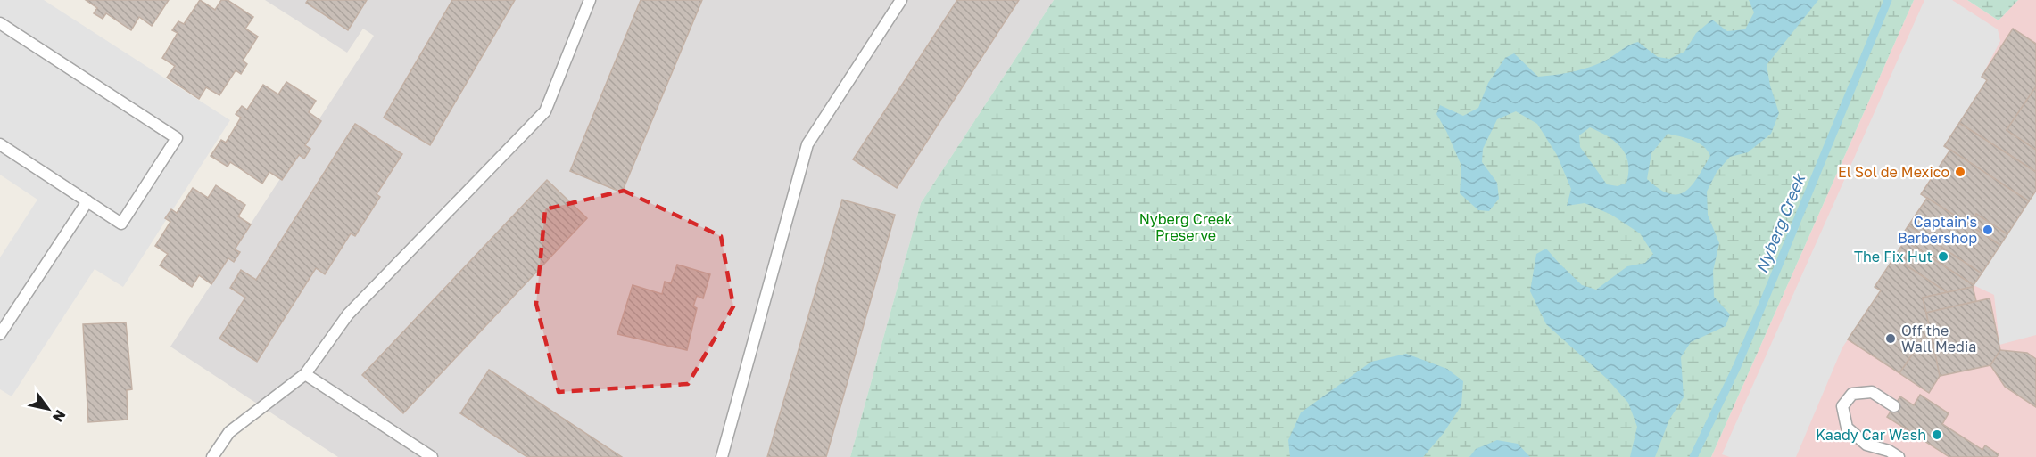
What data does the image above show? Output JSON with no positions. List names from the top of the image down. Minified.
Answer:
{"water":["Nyberg Creek"],"parks":["Nyberg Creek Preserve"],"places":["El Sol de Mexico","Captain's Barbershop","The Fix Hut","Off the Wall Media","Kaady Car Wash"],"north":"bottom right"}
